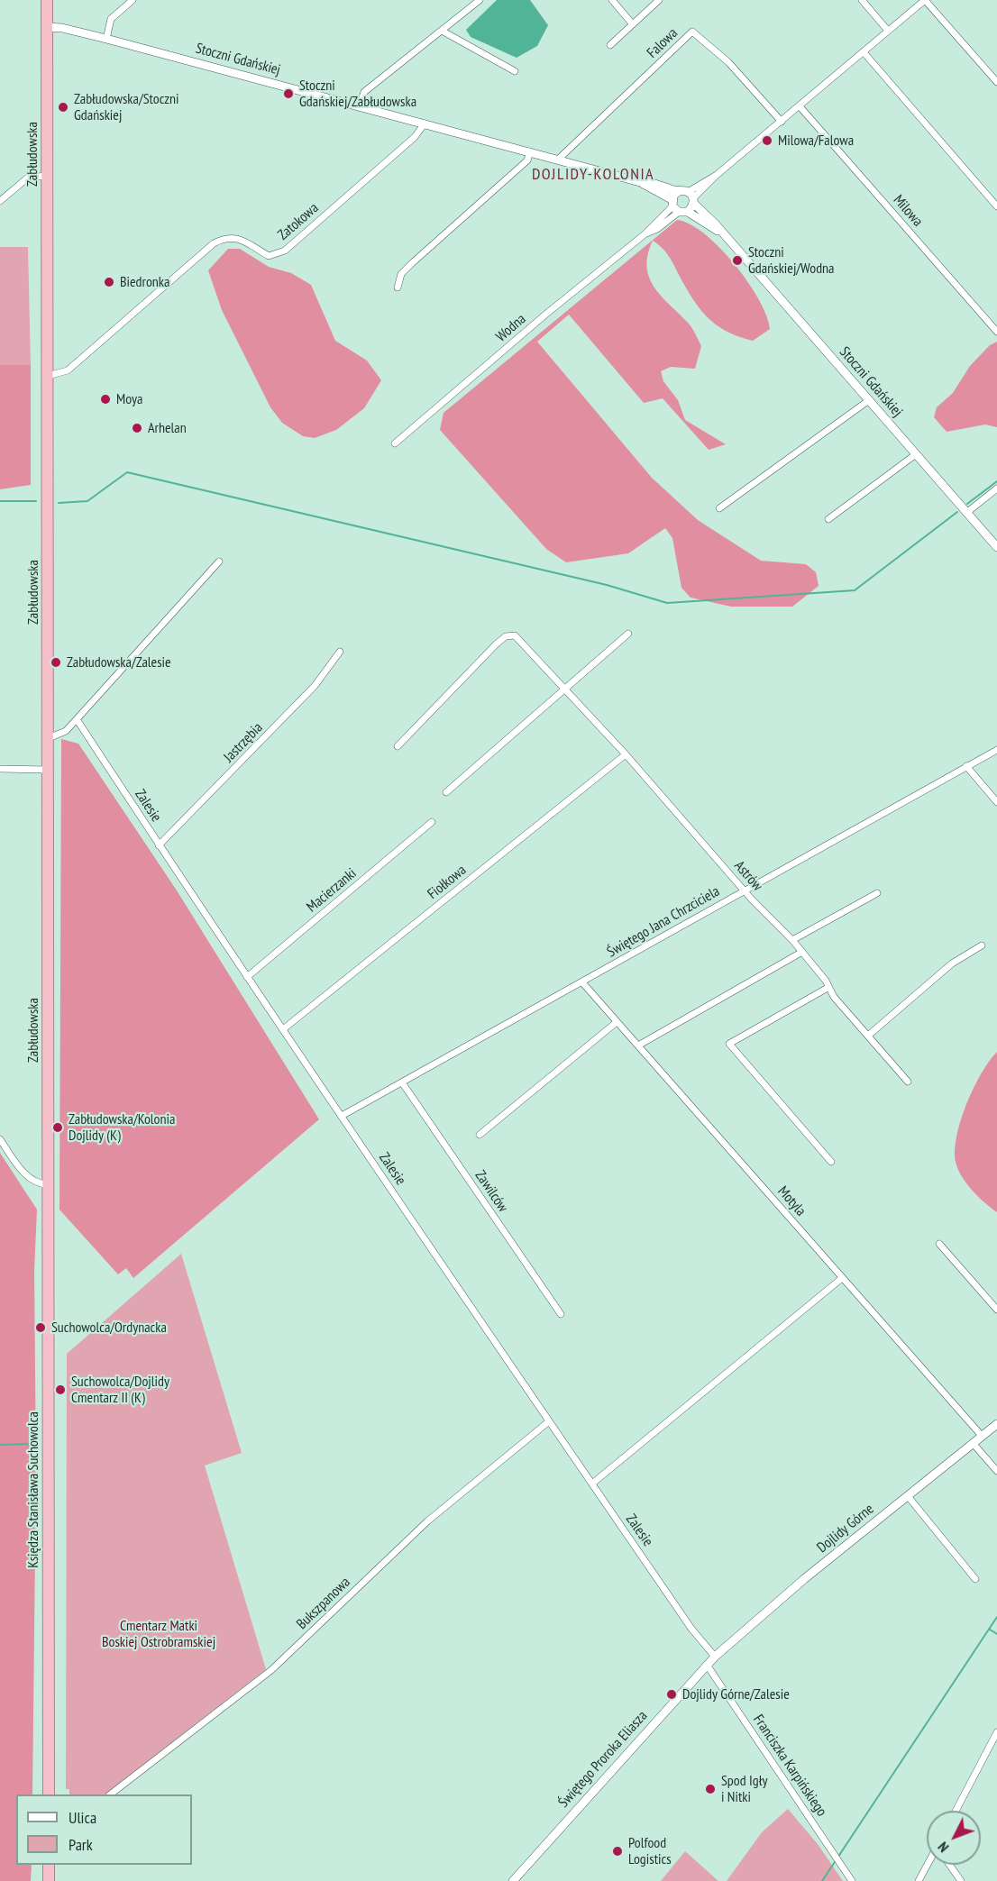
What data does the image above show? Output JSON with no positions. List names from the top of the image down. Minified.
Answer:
{"streets":{"highway":["Zabłudowska","Księdza Stanisława Suchowolca"],"street":["Falowa","Stoczni Gdańskiej","Milowa","Zatokowa","Wodna","Jastrzębia","Zalesie","Astrów","Fiołkowa","Macierzanki","Świętego Jana Chrzciciela","Zawilców","Motyla","Dojlidy Górne","Bukszpanowa","Świętego Proroka Eliasza","Franciszka Karpińskiego"]},"crossings":[["Falowa","Stoczni Gdańskiej"],["Stoczni Gdańskiej","Zabłudowska"],["Stoczni Gdańskiej","Zatokowa"],["Stoczni Gdańskiej","Wodna"],["Zabłudowska","Zatokowa"],["Zabłudowska","Księdza Stanisława Suchowolca"],["Jastrzębia","Zalesie"],["Zalesie","Fiołkowa"],["Zalesie","Macierzanki"],["Zalesie","Świętego Jana Chrzciciela"],["Zalesie","Dojlidy Górne"],["Zalesie","Bukszpanowa"],["Zalesie","Świętego Proroka Eliasza"],["Astrów","Fiołkowa"],["Astrów","Świętego Jana Chrzciciela"],["Świętego Jana Chrzciciela","Zawilców"],["Świętego Jana Chrzciciela","Motyla"],["Motyla","Dojlidy Górne"],["Dojlidy Górne","Świętego Proroka Eliasza"],["Świętego Proroka Eliasza","Franciszka Karpińskiego"]],"districts":["DOJLIDY-KOLONIA"],"parks":["Cmentarz Matki Boskiej Ostrobramskiej"],"places":["Stoczni Gdańskiej/Zabłudowska","Zabłudowska/Stoczni Gdańskiej","Milowa/Falowa","Stoczni Gdańskiej/Wodna","Biedronka","Moya","Arhelan","Zabłudowska/Zalesie","Zabłudowska/Kolonia Dojlidy (K)","Suchowolca/Ordynacka","Suchowolca/Dojlidy Cmentarz II (K)","Dojlidy Górne/Zalesie","Spod Igły i Nitki","Polfood Logistics"],"legend":["Ulica","Park"],"north":"bottom left"}
